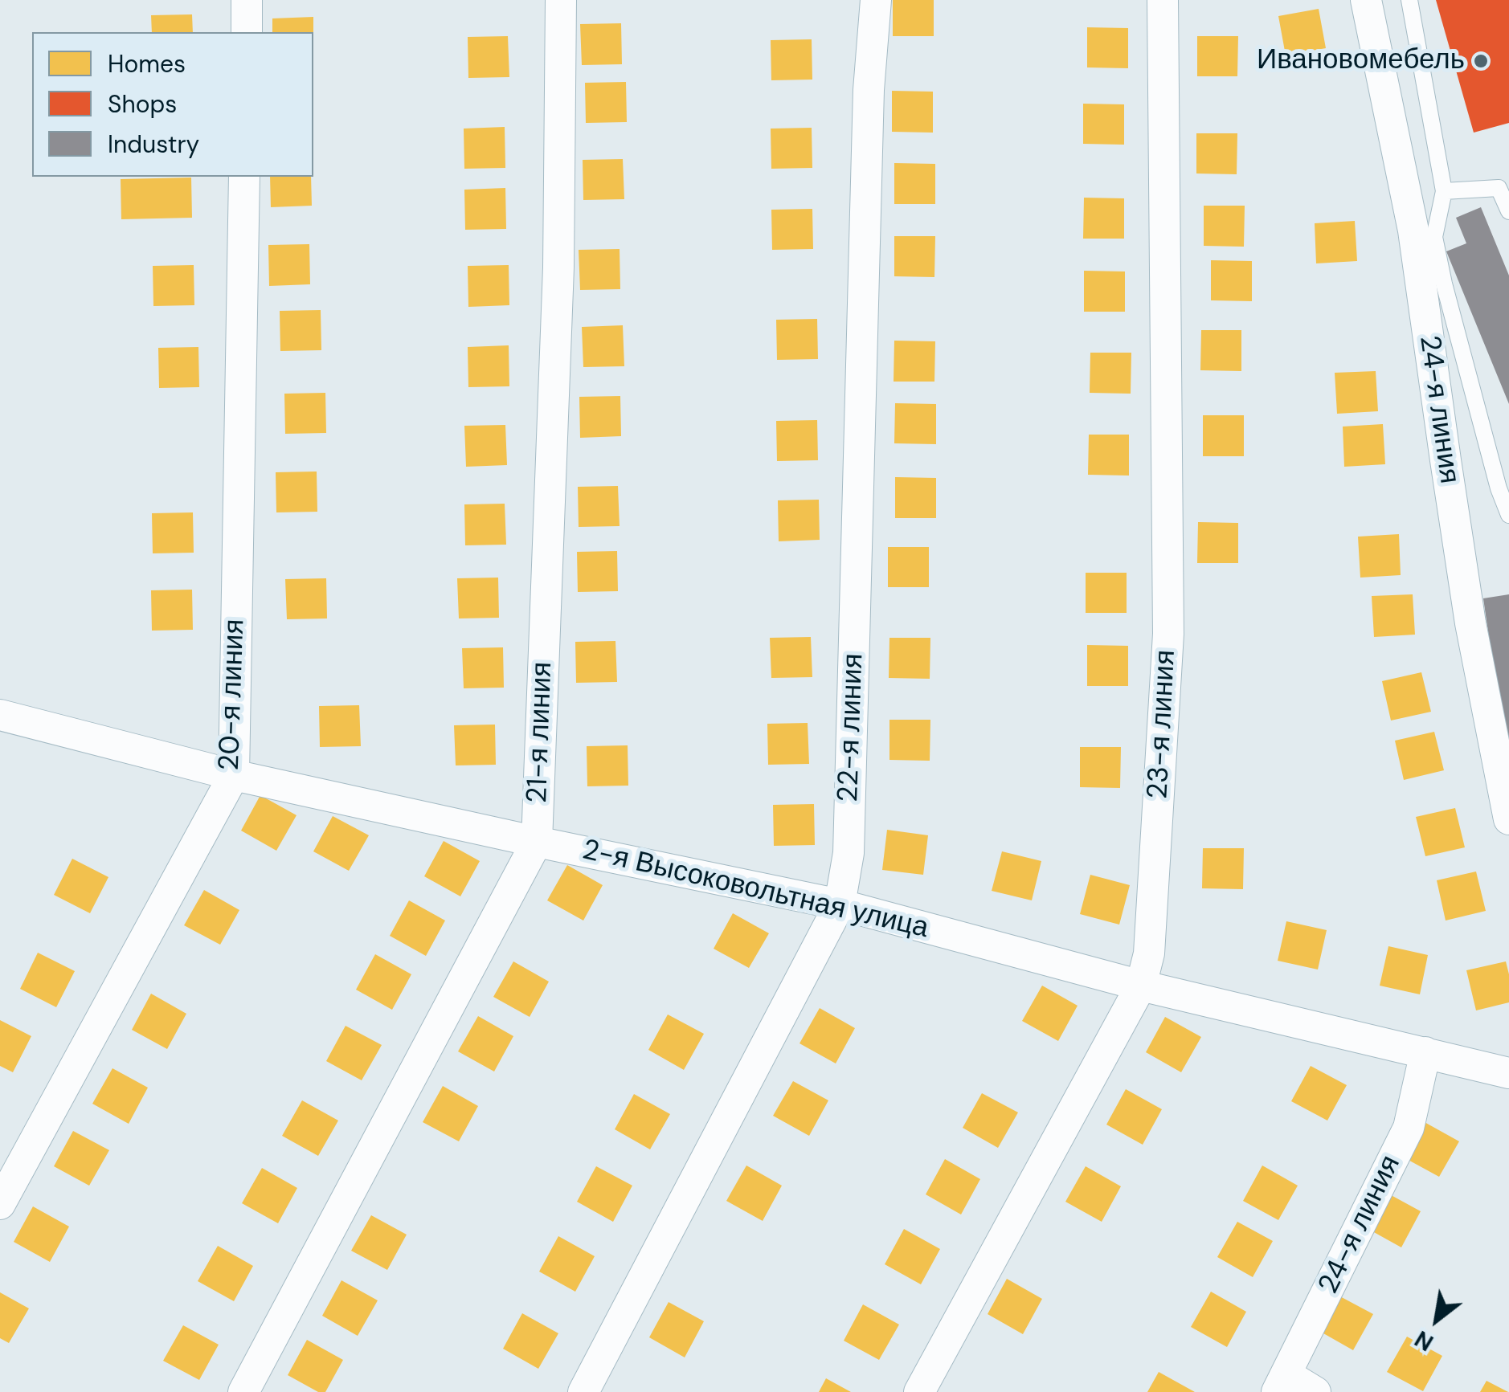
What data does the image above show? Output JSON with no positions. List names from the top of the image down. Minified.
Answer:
{"streets":{"street":["24-я линия","20-я линия","23-я линия","22-я линия","21-я линия","2-я Высоковольтная улица"]},"crossings":[["24-я линия","2-я Высоковольтная улица"],["20-я линия","2-я Высоковольтная улица"],["23-я линия","2-я Высоковольтная улица"],["22-я линия","2-я Высоковольтная улица"],["21-я линия","2-я Высоковольтная улица"]],"places":["Ивановомебель"],"legend":["Homes","Shops","Industry"],"north":"bottom left"}
